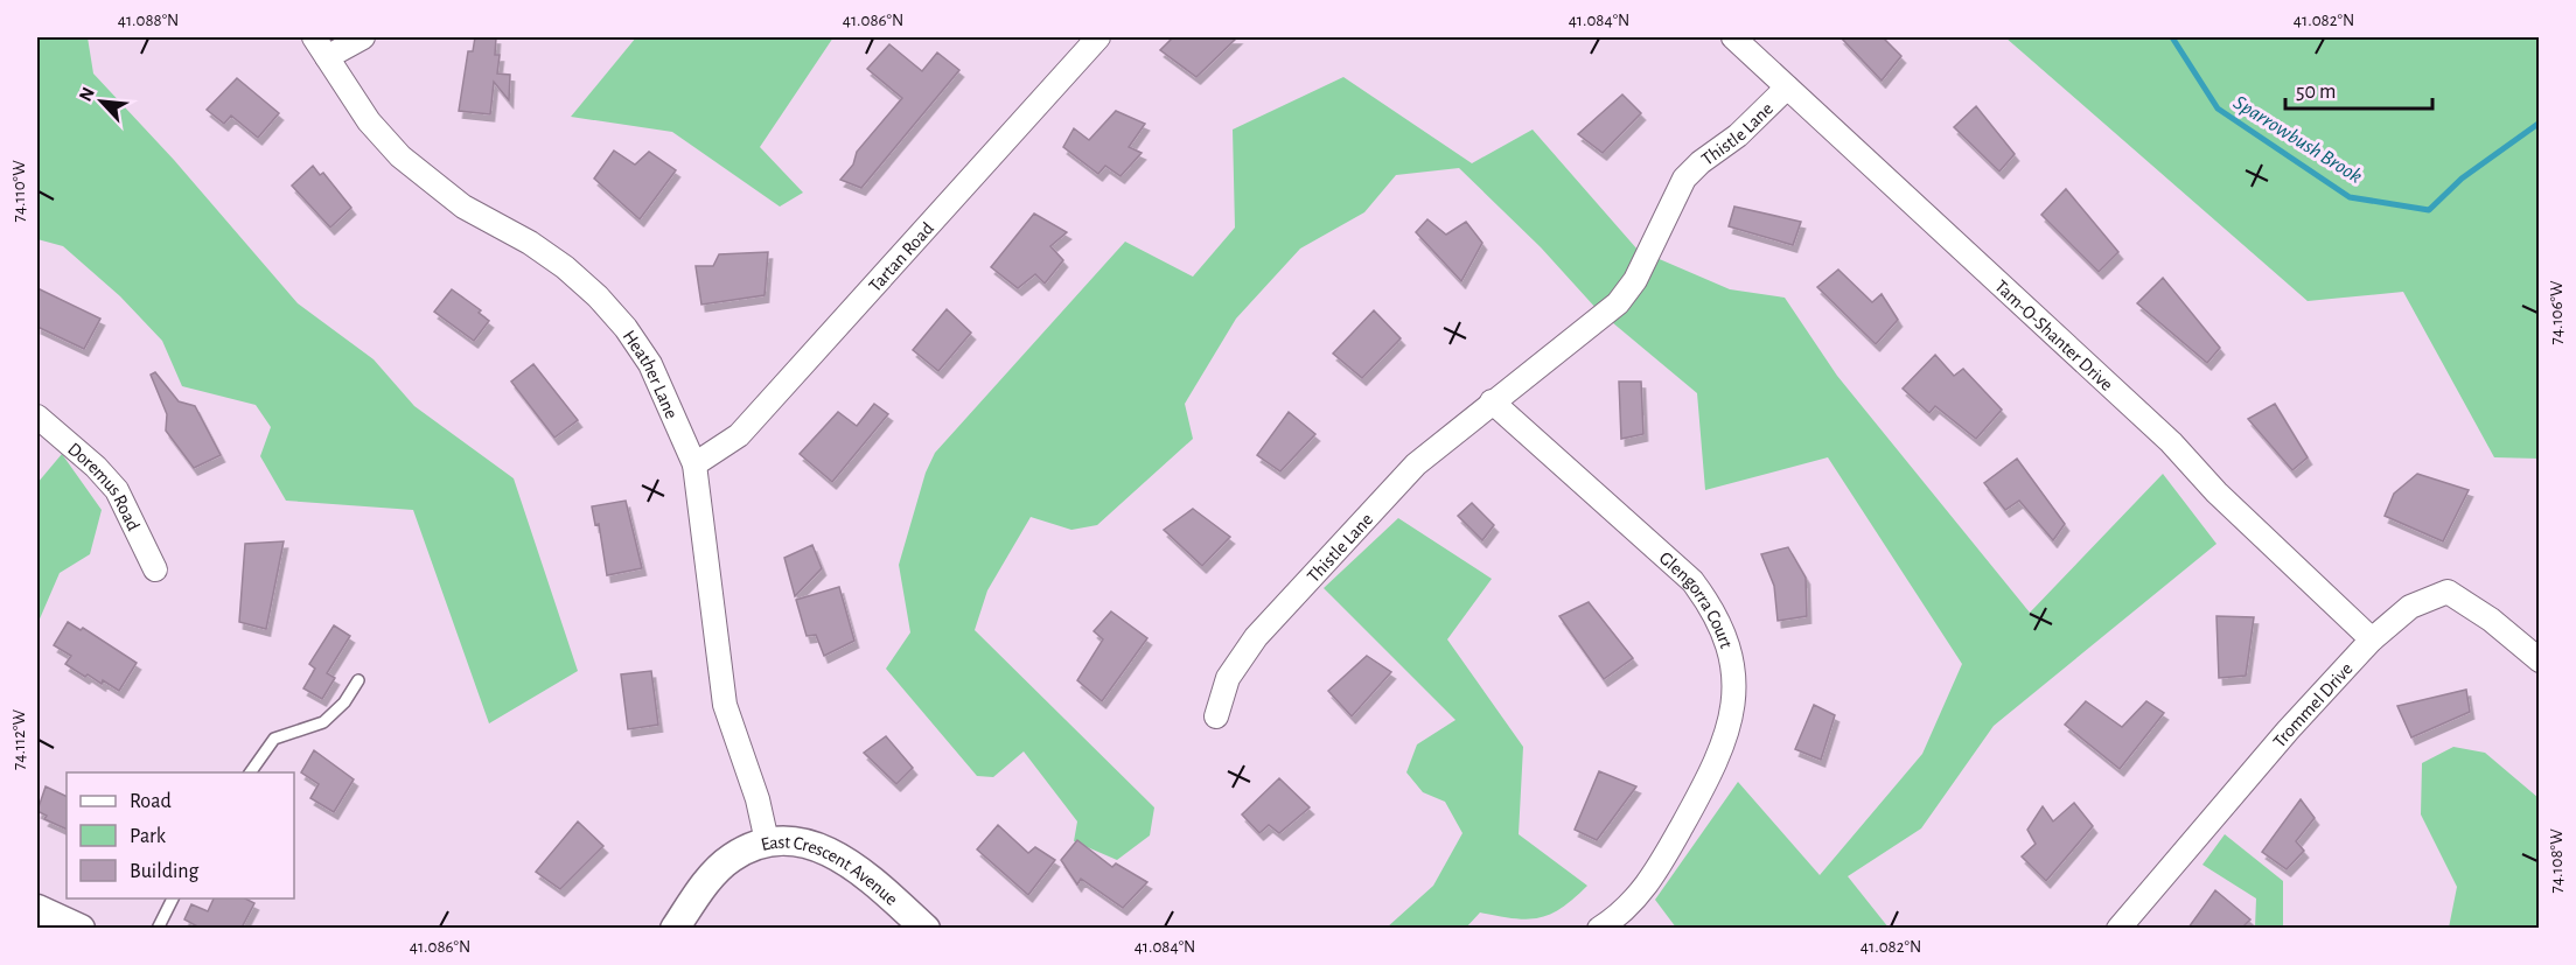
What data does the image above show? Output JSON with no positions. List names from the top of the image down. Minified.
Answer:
{"streets":{"street":["Thistle Lane","Tartan Road","Tam-O-Shanter Drive","Heather Lane","Doremus Road","Glengorra Court","Trommel Drive","East Crescent Avenue"]},"crossings":[["Thistle Lane","Tam-O-Shanter Drive"],["Thistle Lane","Glengorra Court"],["Tartan Road","Heather Lane"],["Tam-O-Shanter Drive","Trommel Drive"],["Heather Lane","East Crescent Avenue"]],"water":["Sparrowbush Brook"],"legend":["Road","Park","Building"],"scale_bar":"50 m","north":"top left","coordinates":["41.088°N","41.086°N","41.084°N","41.082°N","74.110°W","74.106°W","74.112°W","74.108°W"]}
